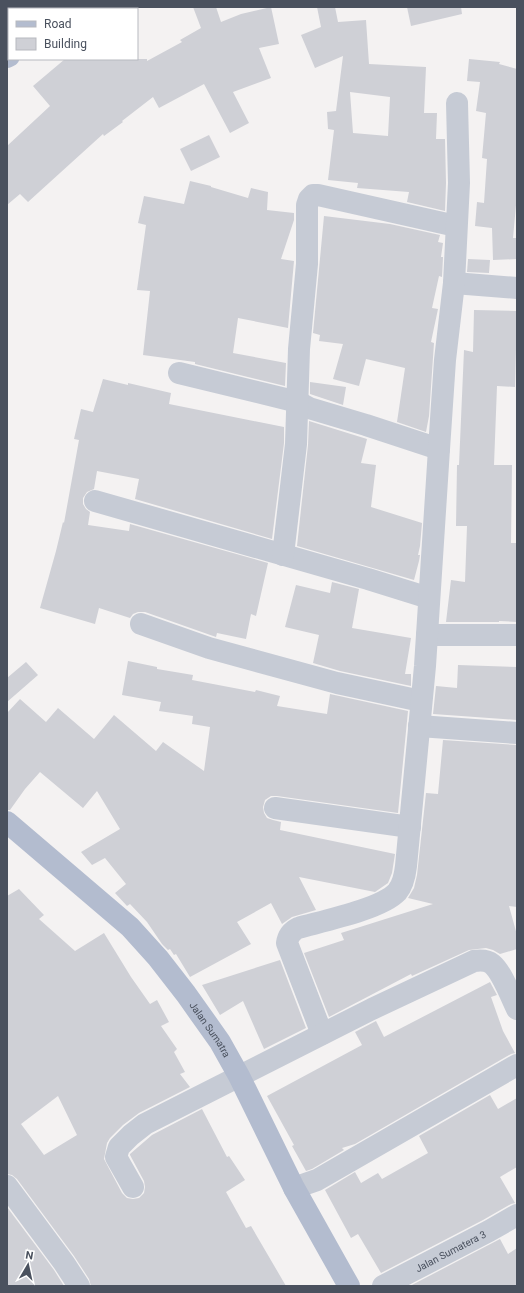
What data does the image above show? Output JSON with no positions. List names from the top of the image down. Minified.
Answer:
{"streets":{"main road":["Jalan Sumatra"],"street":["Jalan Sumatera 3"]},"legend":["Road","Building"],"north":"top"}
